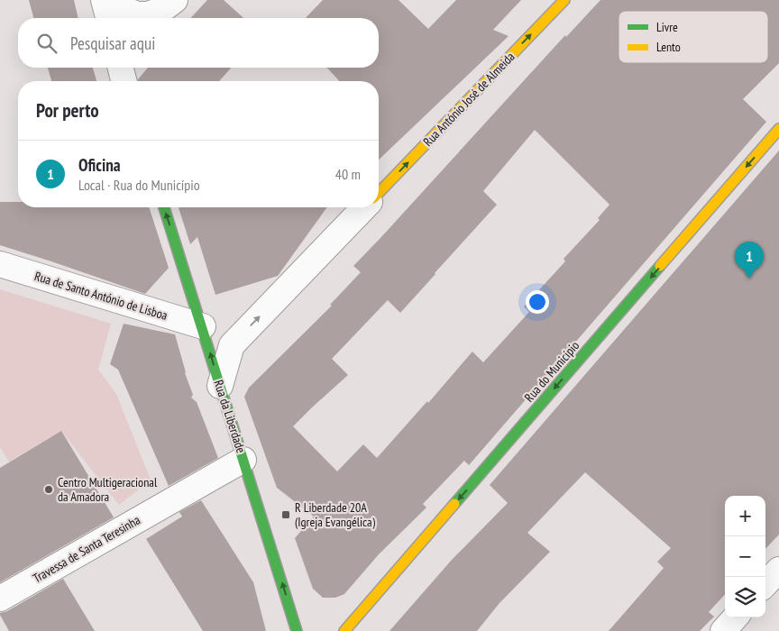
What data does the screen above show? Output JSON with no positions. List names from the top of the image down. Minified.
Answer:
{"streets":{"street":["Rua António José de Almeida","Rua de Santo António de Lisboa","Rua do Município","Rua da Liberdade","Travessa de Santa Teresinha"]},"crossings":[["Rua de Santo António de Lisboa","Rua da Liberdade"],["Rua da Liberdade","Travessa de Santa Teresinha"]],"one_way":["Rua António José de Almeida","Rua do Município","Rua da Liberdade"],"places":{"other":["Centro Multigeracional da Amadora"],"transit":["R Liberdade 20A (Igreja Evangélica)"]},"legend":["Livre","Lento"],"page":{"search":"Pesquisar aqui","heading":"Por perto","list":[{"mark":"1","name":"Oficina","note":"Local · Rua do Município","value":"40 m"}],"pins":"1","map_buttons":["+","−"]}}
